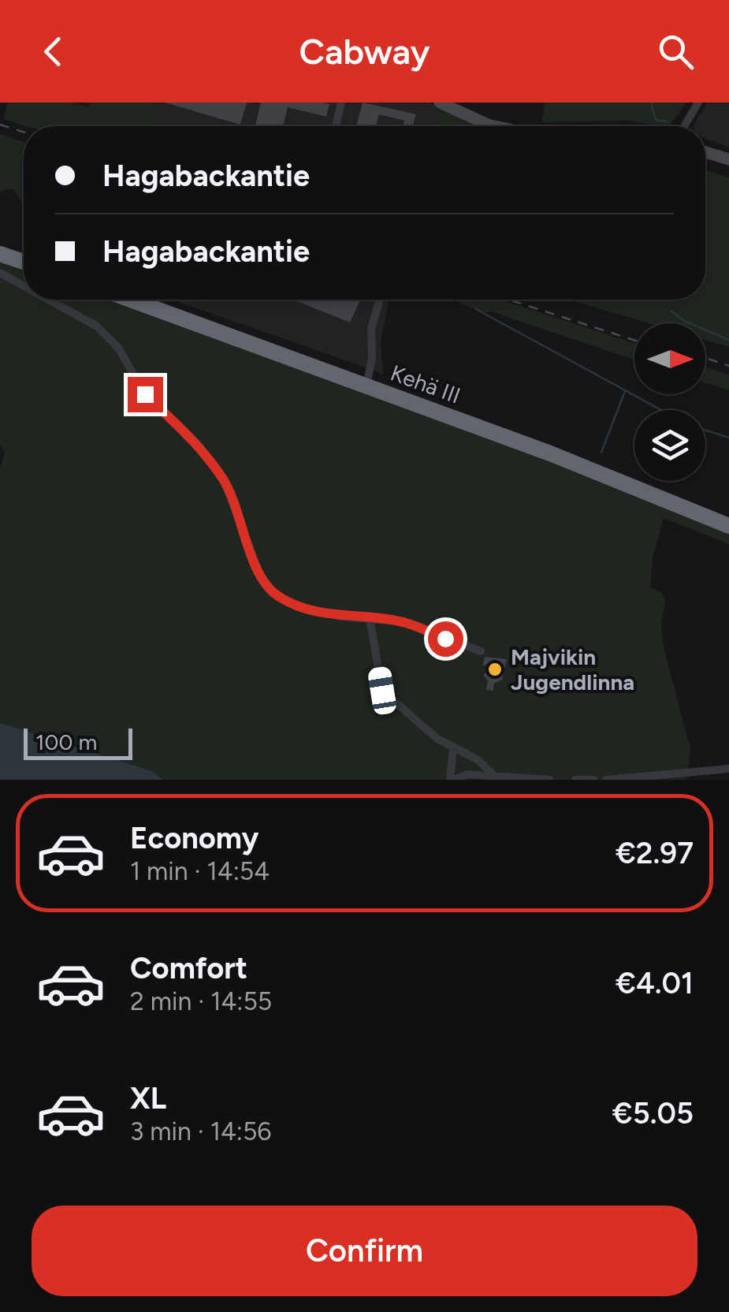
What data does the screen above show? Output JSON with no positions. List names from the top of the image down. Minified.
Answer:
{"streets":{"highway":["Kehä III"]},"places":["Majvikin Jugendlinna"],"scale_bar":"100 m","north":"right","page":{"header":"Cabway","banner":["Hagabackantie","Hagabackantie"],"scale":"100 m","list":[{"name":"Economy","note":"1 min · 14:54","value":"€2.97"},{"name":"Comfort","note":"2 min · 14:55","value":"€4.01"},{"name":"XL","note":"3 min · 14:56","value":"€5.05"}],"buttons":"Confirm"}}
